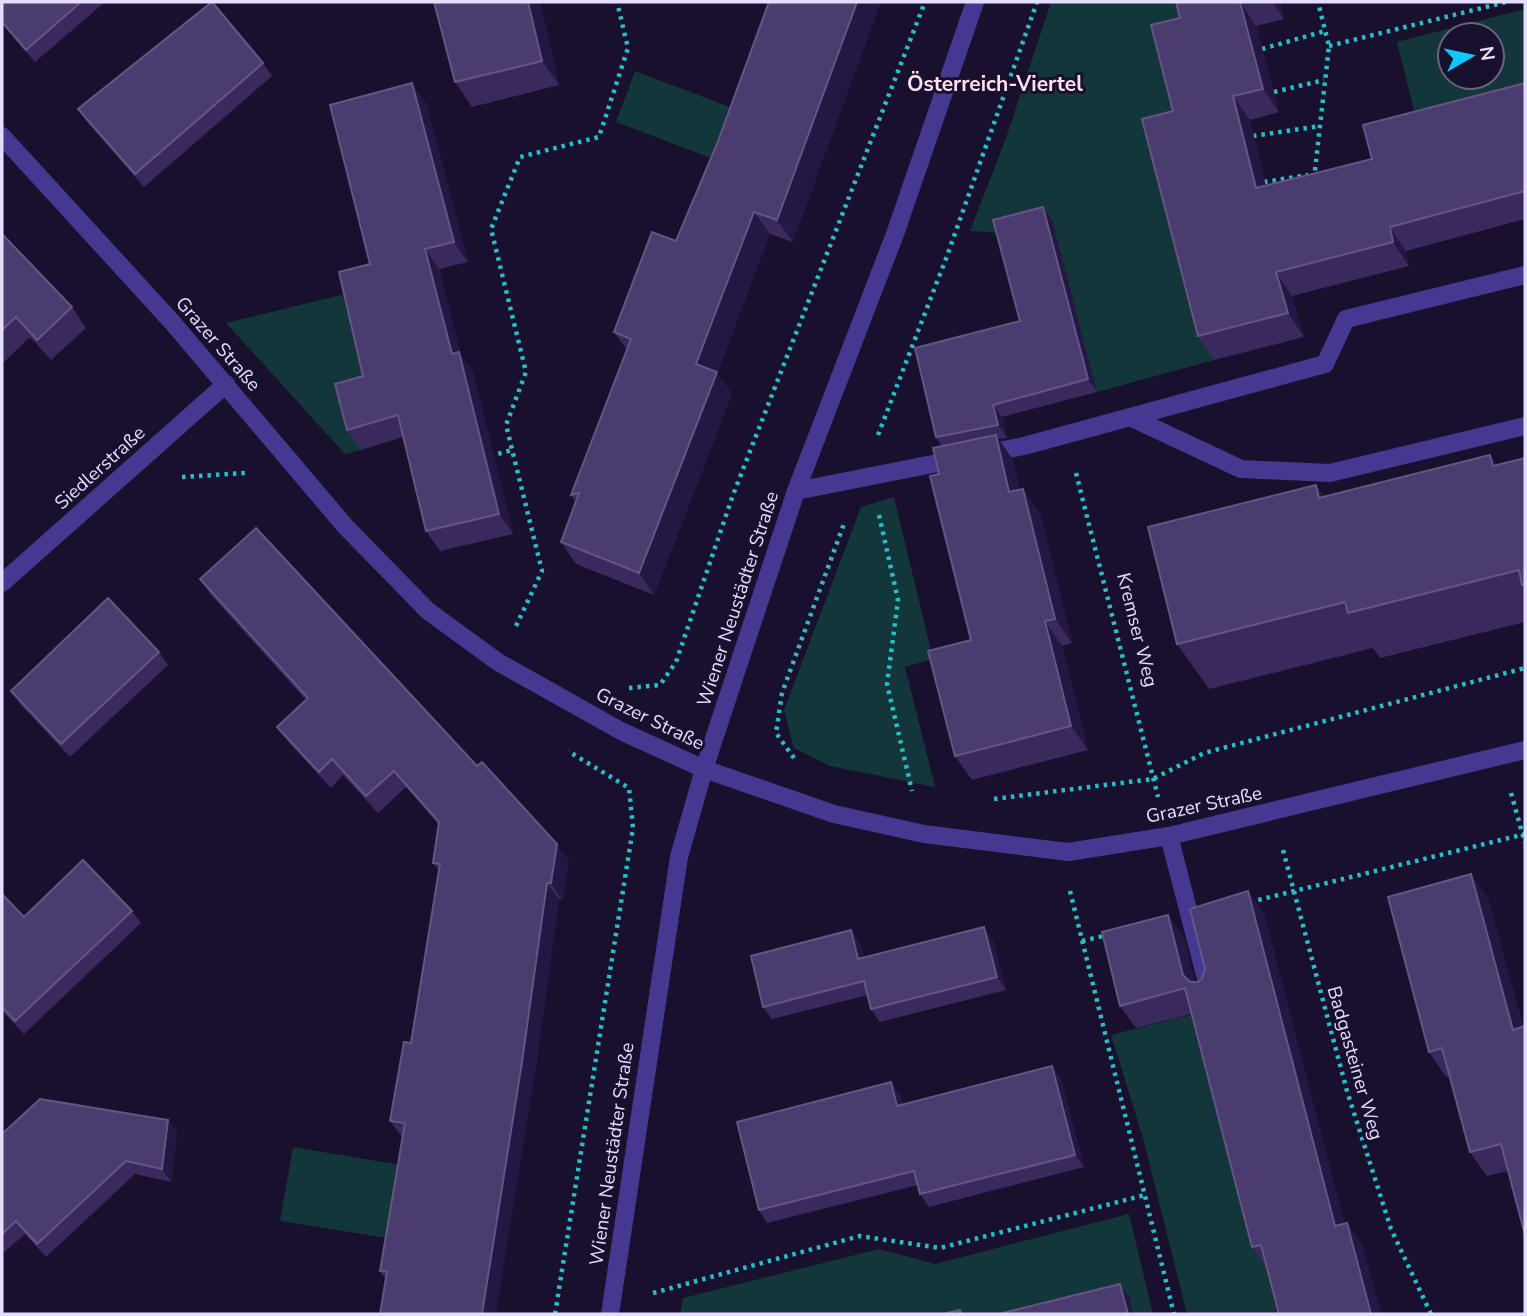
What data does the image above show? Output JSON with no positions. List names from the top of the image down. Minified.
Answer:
{"streets":{"street":["Grazer Straße","Siedlerstraße","Wiener Neustädter Straße"],"path":["Kremser Weg","Badgasteiner Weg"]},"crossings":[["Grazer Straße","Siedlerstraße"],["Grazer Straße","Wiener Neustädter Straße"],["Grazer Straße","Kremser Weg"],["Grazer Straße","Badgasteiner Weg"]],"districts":["Österreich-Viertel"],"north":"right"}
